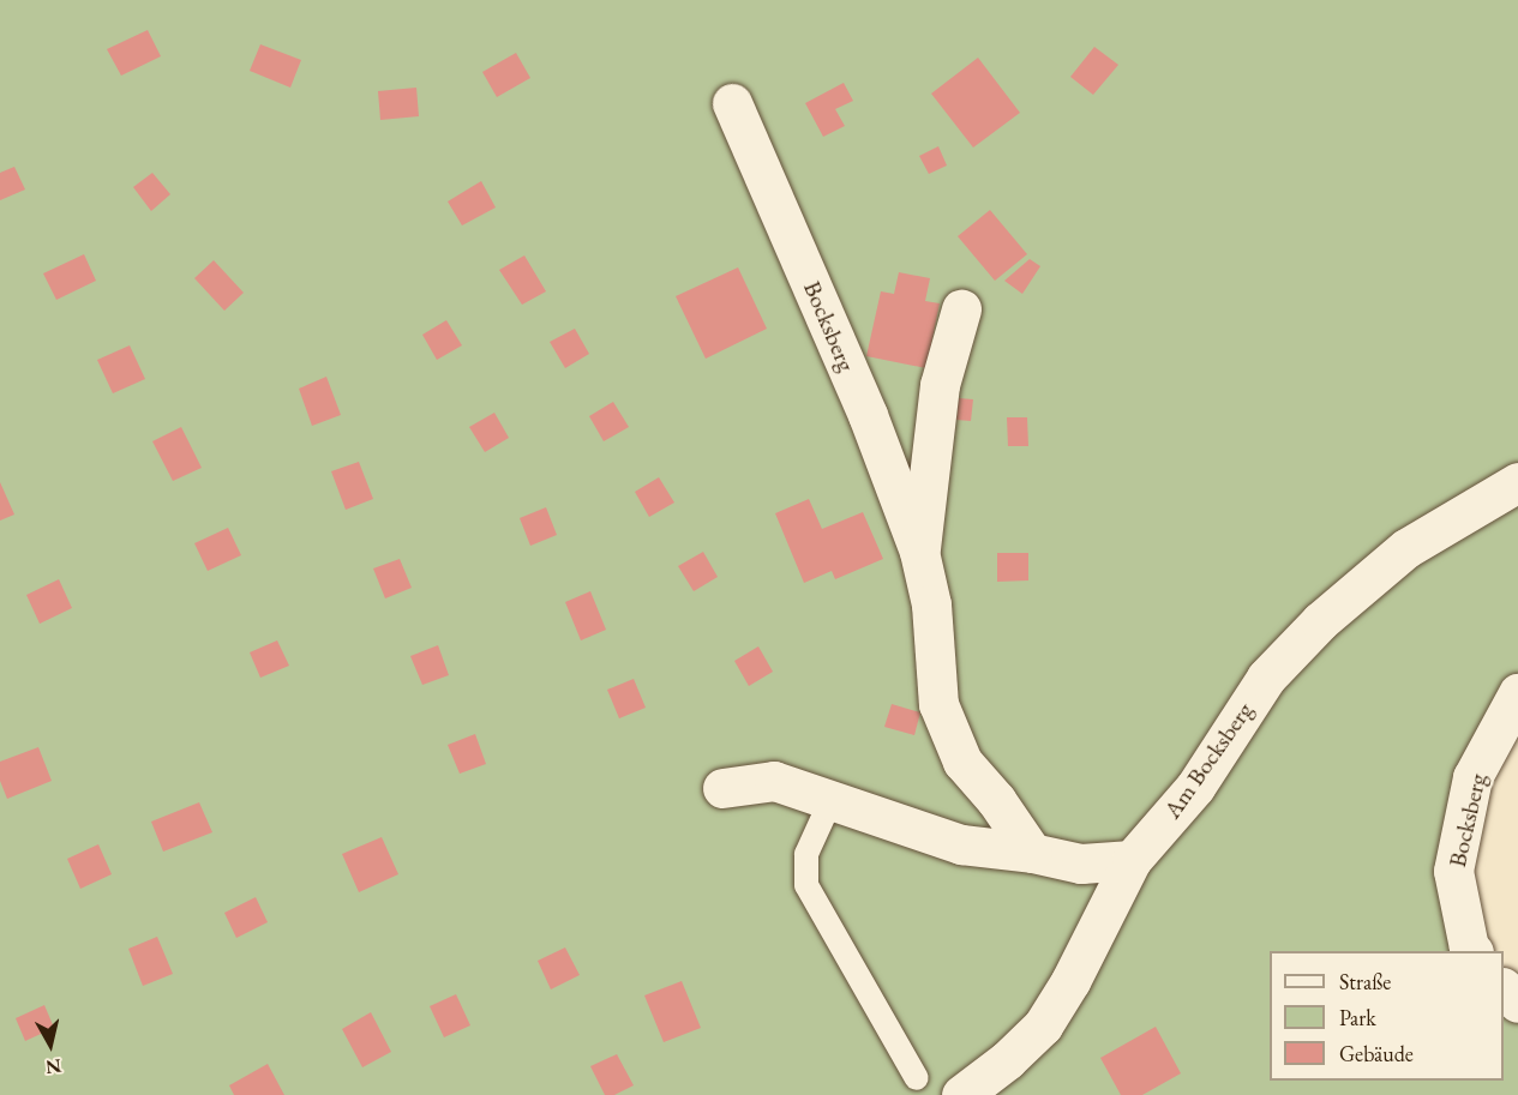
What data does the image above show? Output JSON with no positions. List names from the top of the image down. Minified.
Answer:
{"streets":{"street":["Bocksberg","Am Bocksberg"]},"legend":["Straße","Park","Gebäude"],"north":"bottom"}
